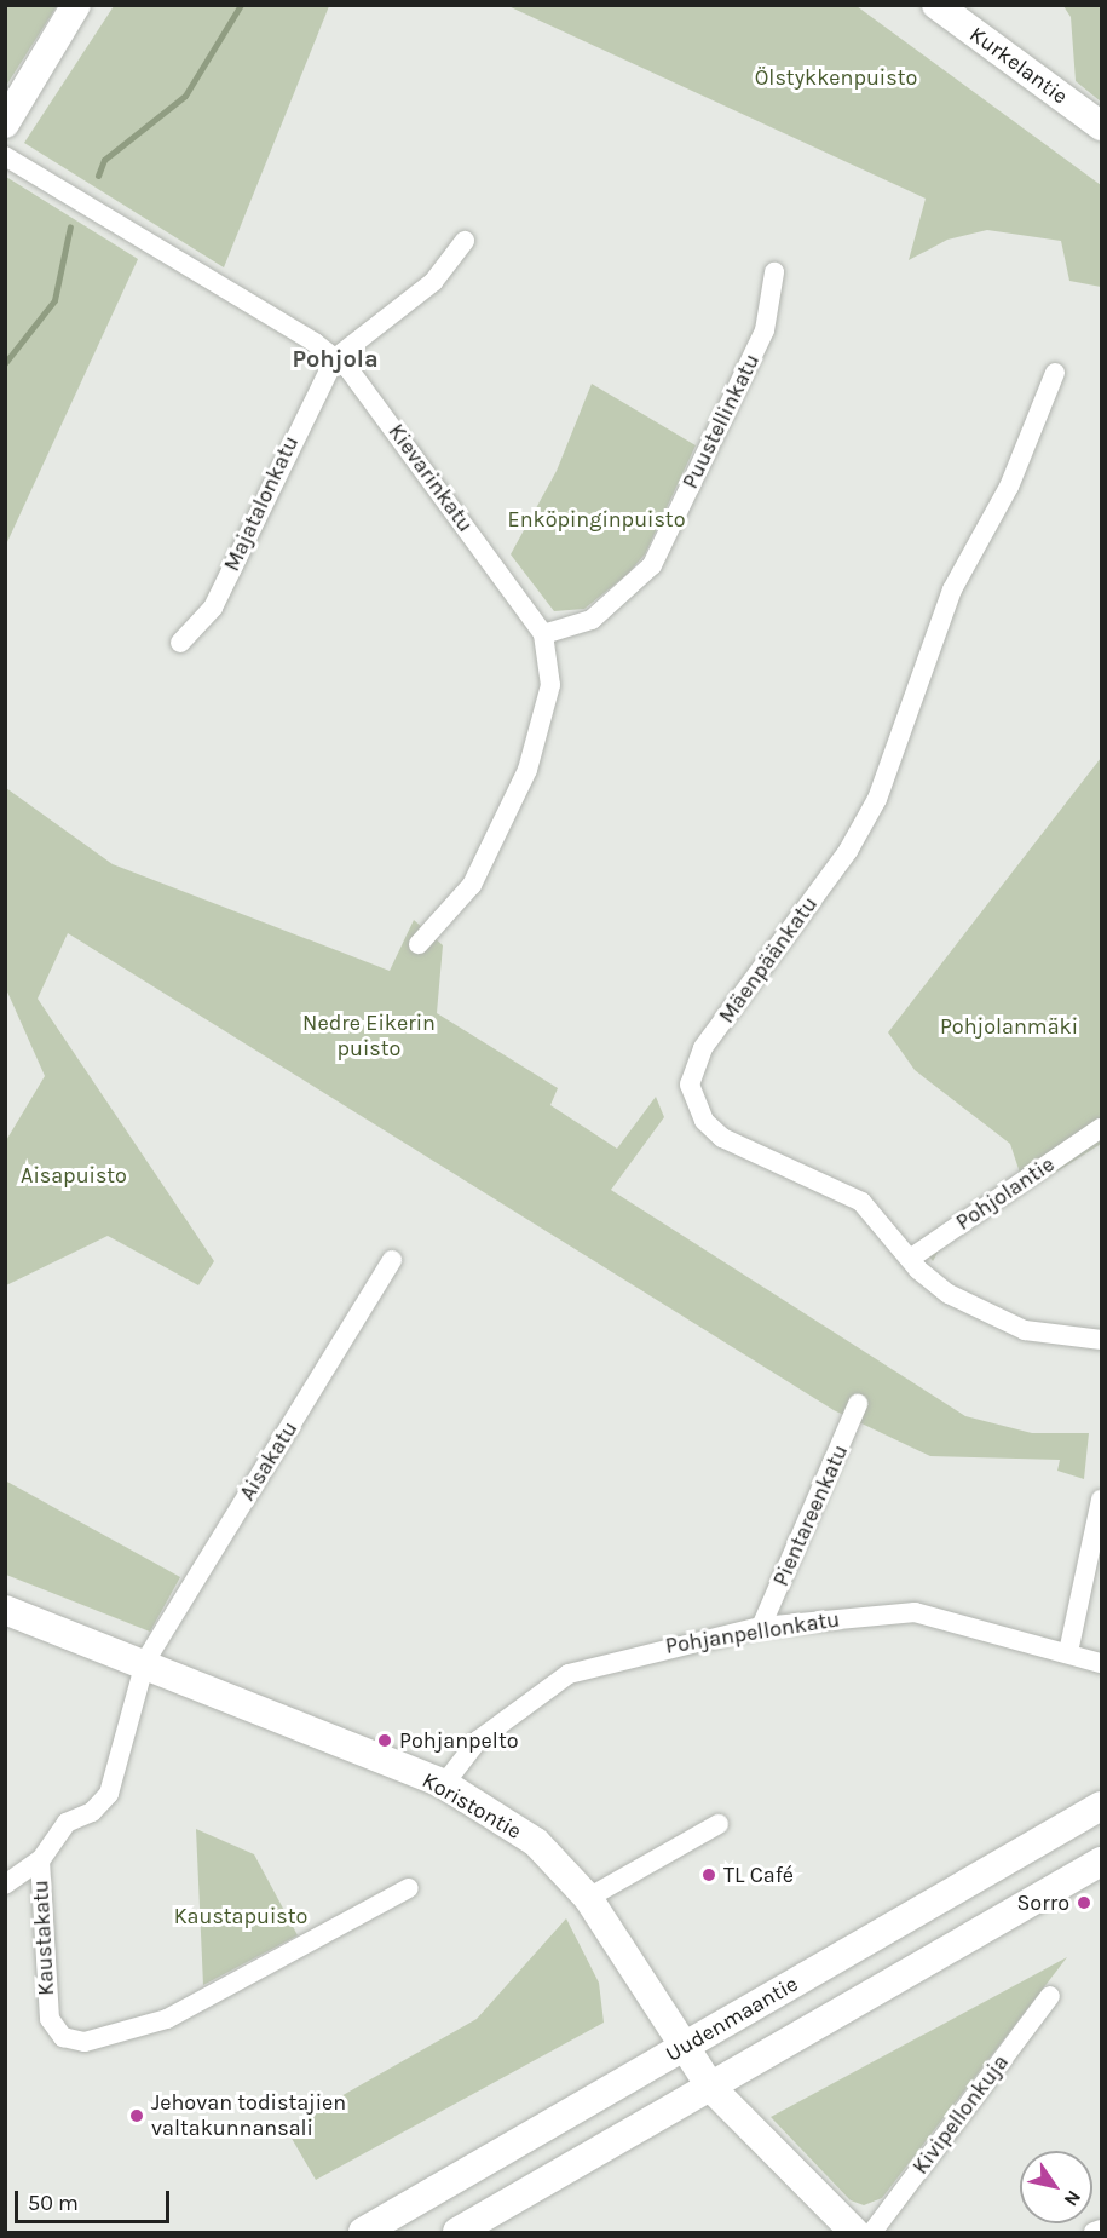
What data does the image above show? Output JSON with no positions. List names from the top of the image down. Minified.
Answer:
{"streets":{"main road":["Kurkelantie","Koristontie","Uudenmaantie"],"street":["Puustellinkatu","Kievarinkatu","Majatalonkatu","Mäenpäänkatu","Pohjolantie","Aisakatu","Pientareenkatu","Pohjanpellonkatu","Kaustakatu","Kivipellonkuja"]},"crossings":[["Puustellinkatu","Kievarinkatu"],["Kievarinkatu","Majatalonkatu"],["Mäenpäänkatu","Pohjolantie"],["Aisakatu","Koristontie"],["Aisakatu","Kaustakatu"],["Pientareenkatu","Pohjanpellonkatu"],["Pohjanpellonkatu","Koristontie"],["Koristontie","Kaustakatu"],["Koristontie","Uudenmaantie"]],"districts":["Pohjola"],"parks":["Ölstykkenpuisto","Enköpinginpuisto","Nedre Eikerin puisto","Pohjolanmäki","Aisapuisto","Kaustapuisto"],"places":["Pohjanpelto","TL Café","Sorro","Jehovan todistajien valtakunnansali"],"scale_bar":"50 m","north":"bottom right"}
